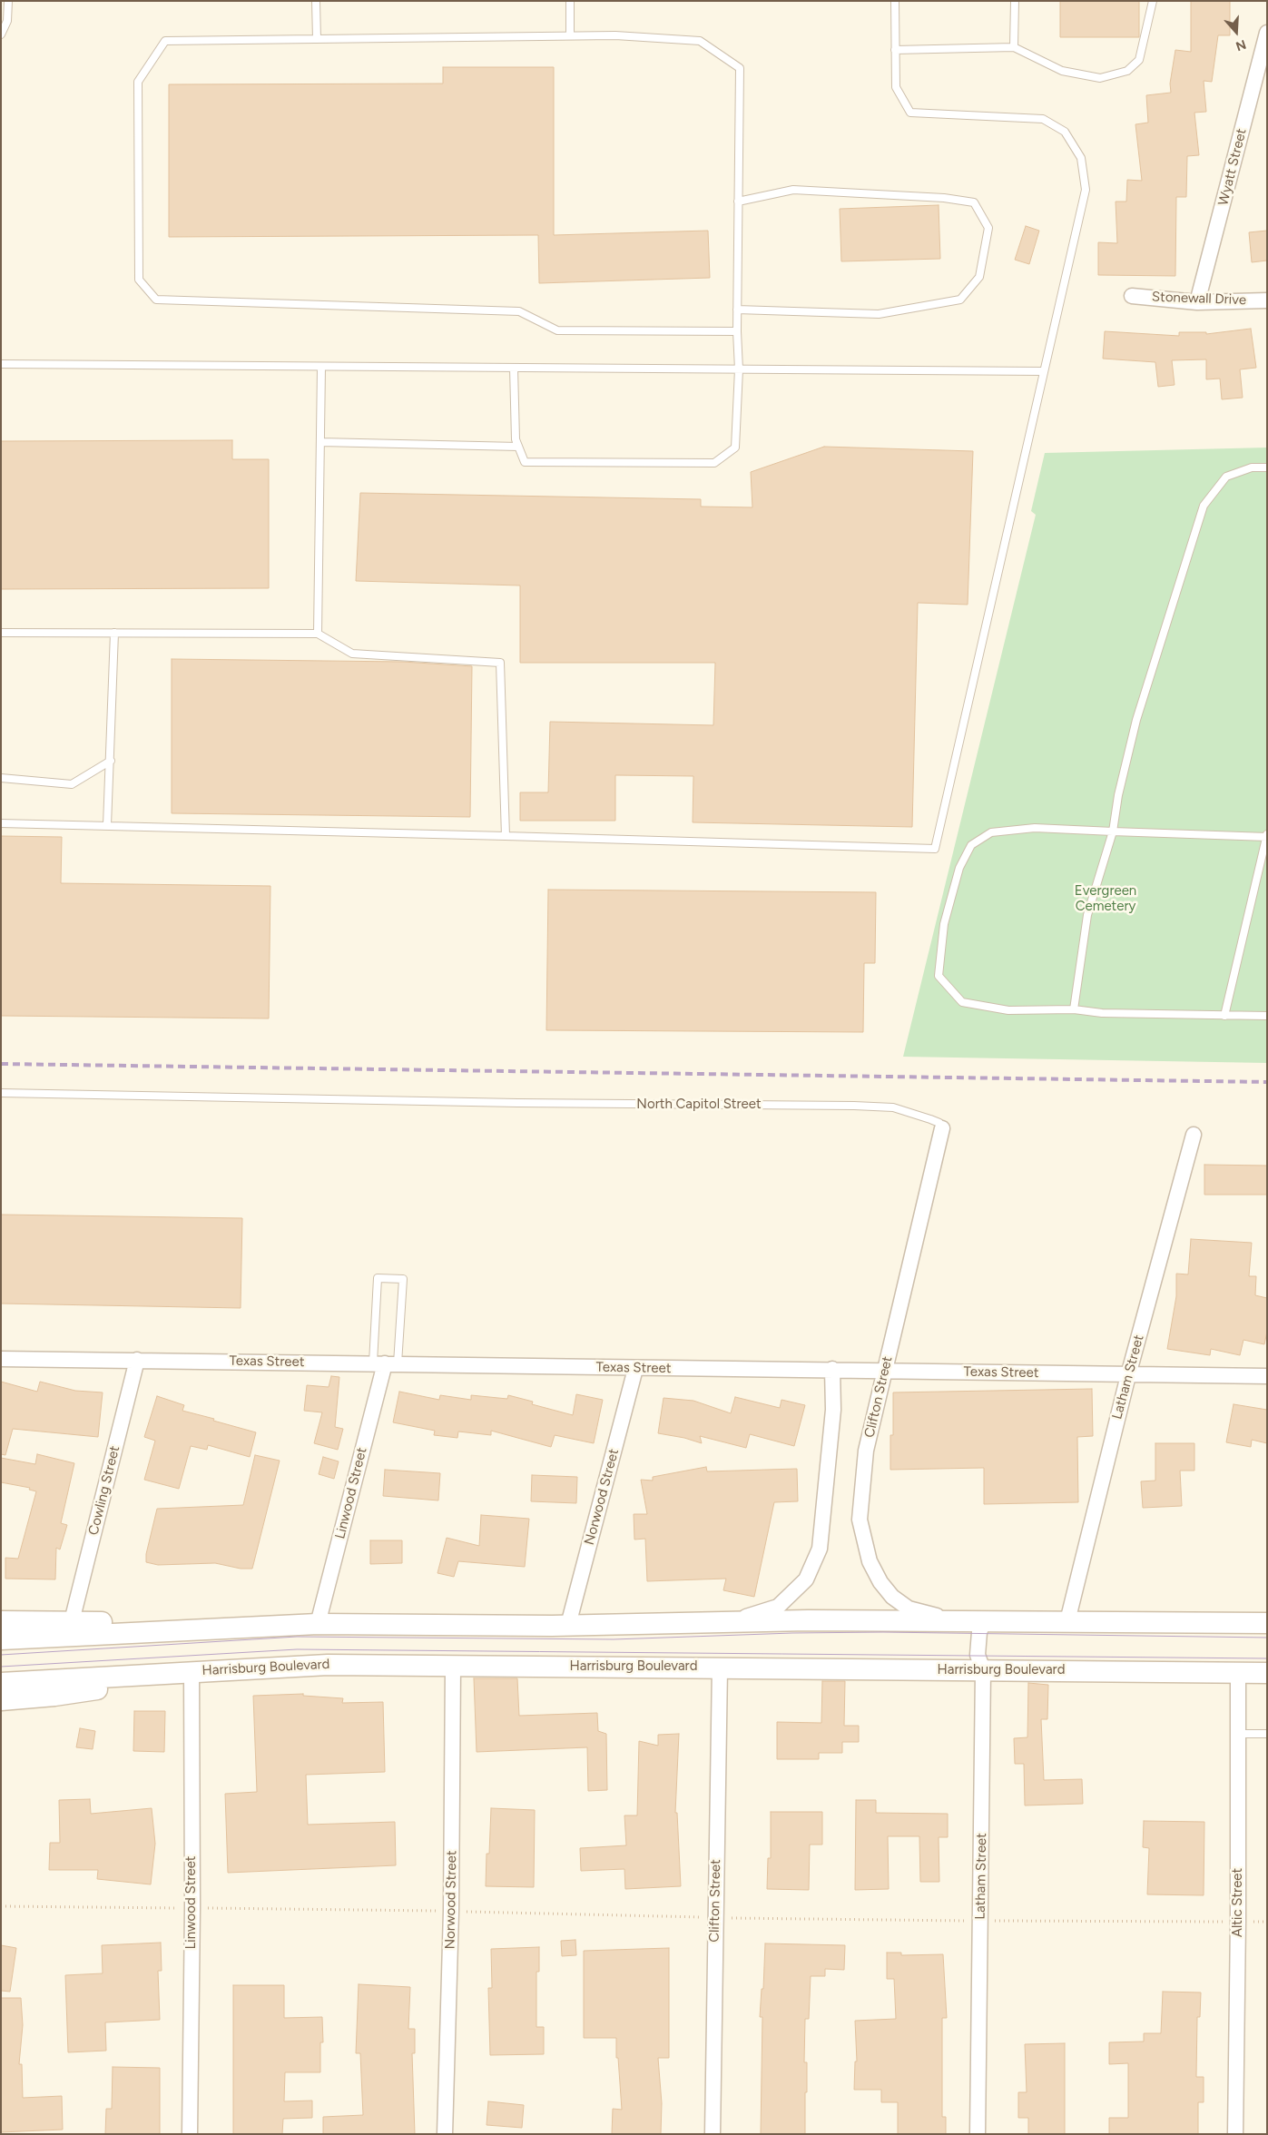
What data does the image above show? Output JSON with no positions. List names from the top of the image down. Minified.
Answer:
{"streets":{"main road":["Harrisburg Boulevard"],"street":["Wyatt Street","Stonewall Drive","Texas Street","Latham Street","Clifton Street","Cowling Street","Linwood Street","Norwood Street","Altic Street"],"lane":["North Capitol Street"]},"crossings":[["Wyatt Street","Stonewall Drive"],["North Capitol Street","Clifton Street"],["Texas Street","Latham Street"],["Texas Street","Clifton Street"],["Texas Street","Cowling Street"],["Texas Street","Linwood Street"],["Texas Street","Norwood Street"],["Latham Street","Harrisburg Boulevard"],["Clifton Street","Harrisburg Boulevard"],["Linwood Street","Harrisburg Boulevard"],["Norwood Street","Harrisburg Boulevard"],["Harrisburg Boulevard","Altic Street"]],"parks":["Evergreen Cemetery"],"north":"bottom"}
